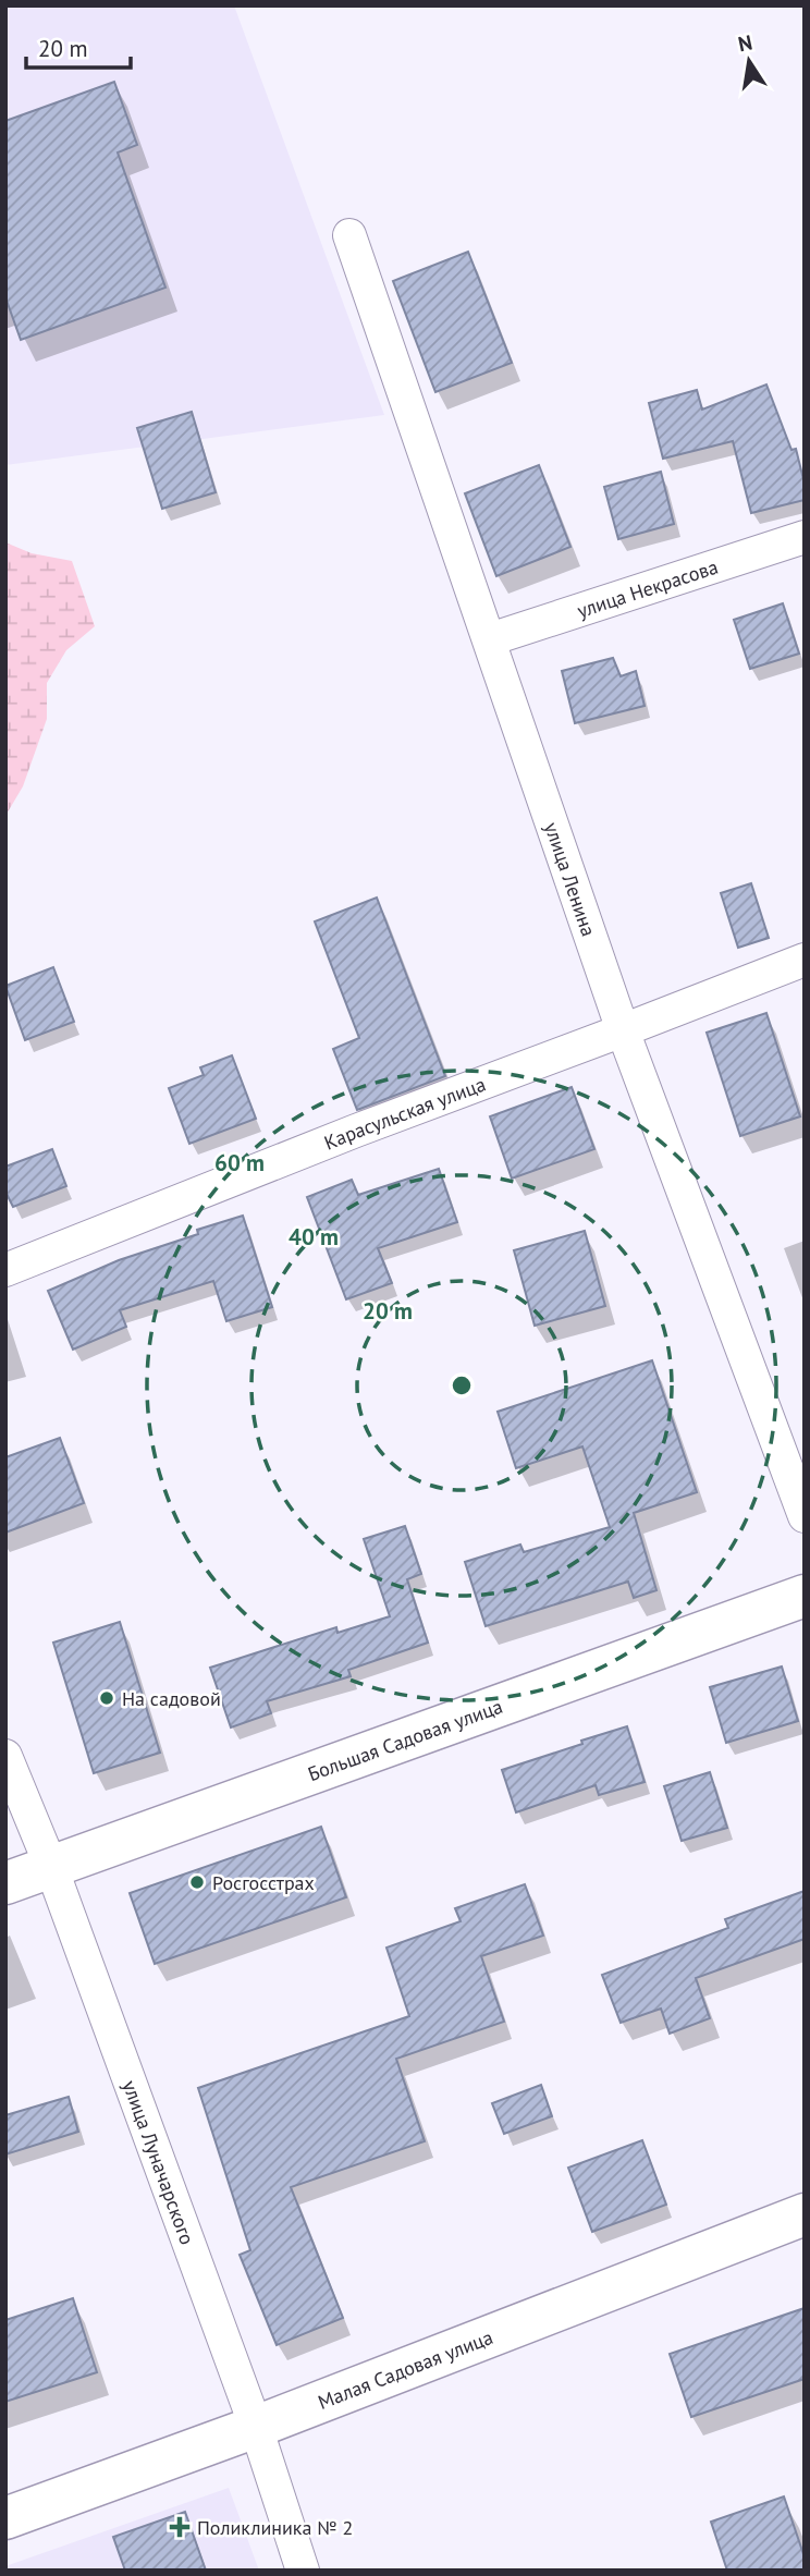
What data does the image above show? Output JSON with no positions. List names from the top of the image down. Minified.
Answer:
{"streets":{"street":["улица Некрасова","улица Ленина","Карасульская улица","Большая Садовая улица","улица Луначарского","Малая Садовая улица"]},"crossings":[["улица Некрасова","улица Ленина"],["улица Ленина","Карасульская улица"],["Большая Садовая улица","улица Луначарского"],["улица Луначарского","Малая Садовая улица"]],"places":{"other":["На садовой","Росгосстрах"],"health":["Поликлиника № 2"]},"scale_bar":"20 m","north":"top","rings":["60 m","40 m","20 m"]}
